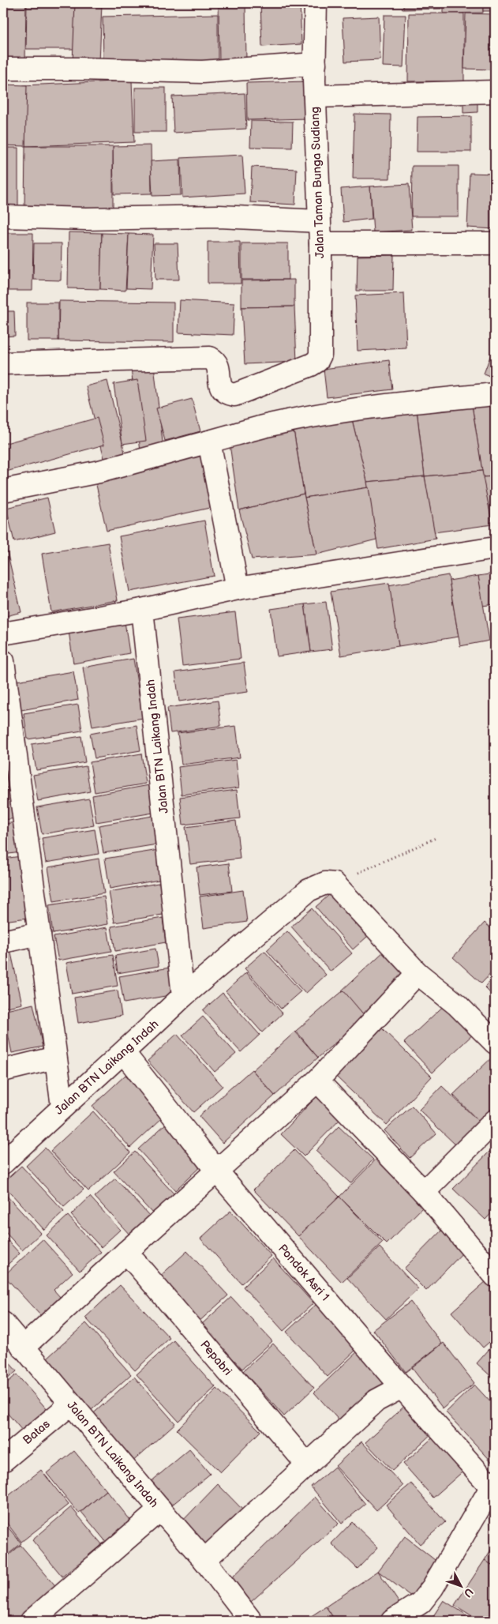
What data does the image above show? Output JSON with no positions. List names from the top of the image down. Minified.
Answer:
{"streets":{"street":["Jalan Taman Bunga Sudiang","Jalan BTN Laikang Indah","Pondok Asri 1","Pepabri","Batas"]},"crossings":[["Jalan BTN Laikang Indah","Pondok Asri 1"],["Jalan BTN Laikang Indah","Batas"]],"north":"bottom right"}
